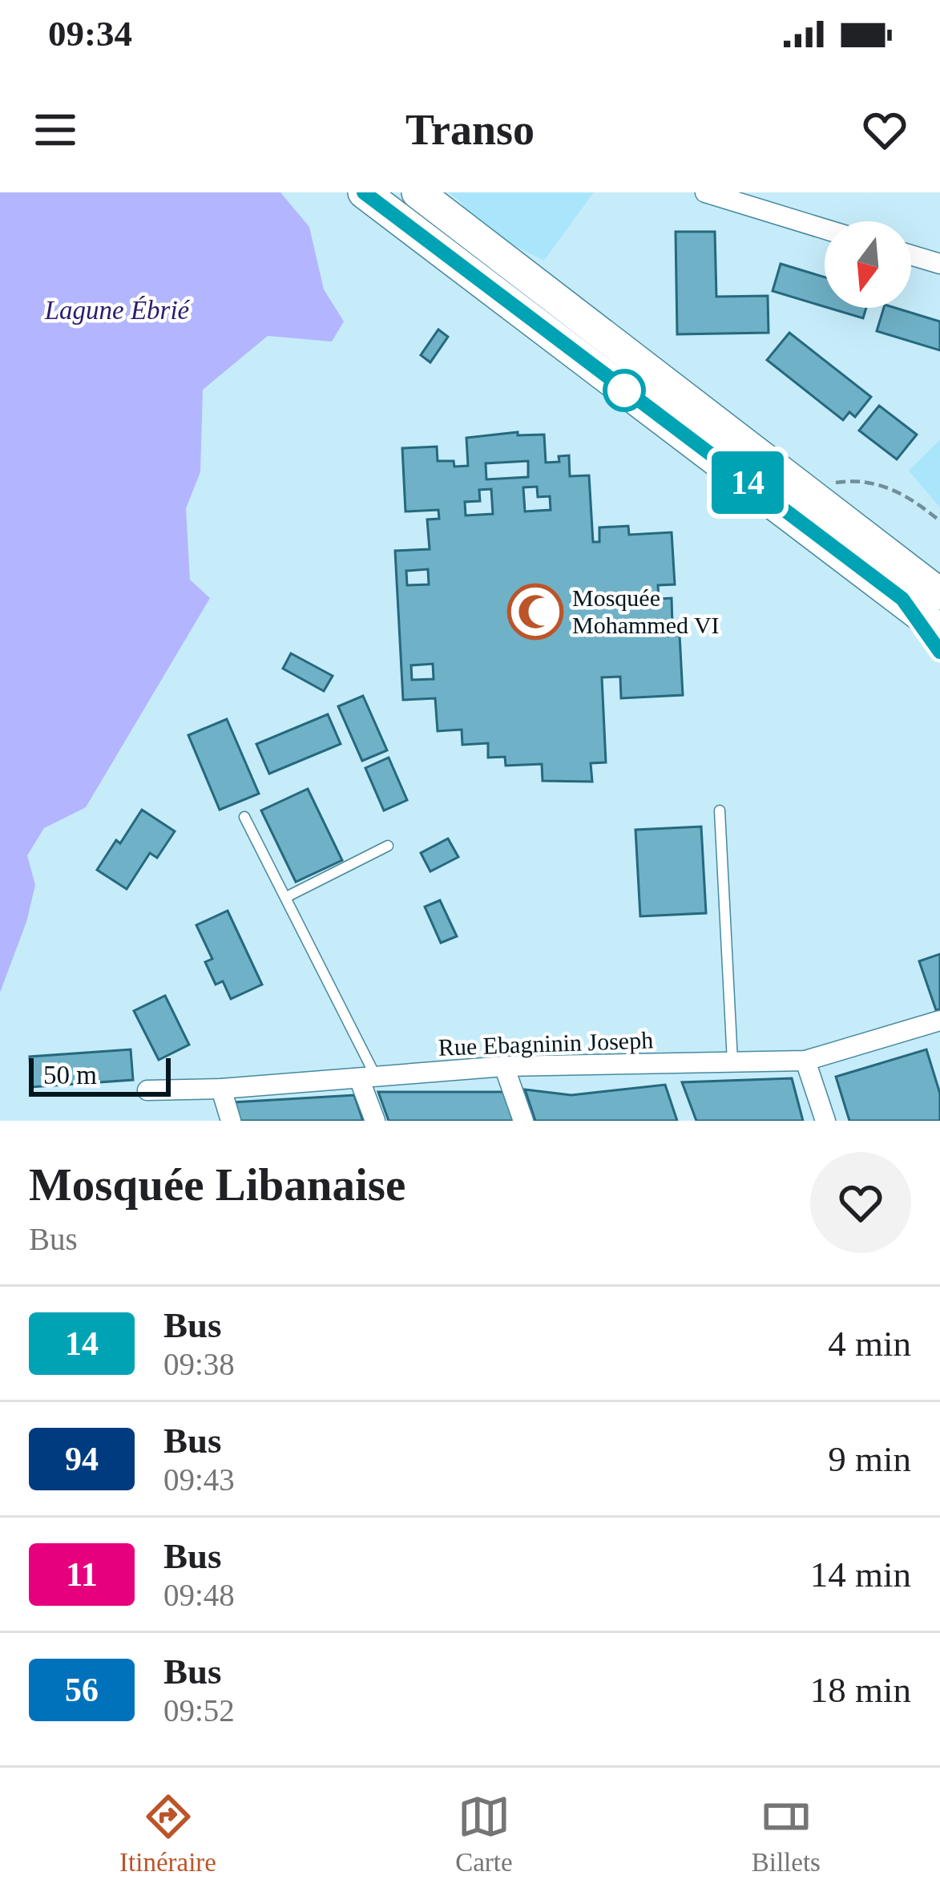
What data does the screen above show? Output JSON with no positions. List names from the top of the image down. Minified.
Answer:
{"streets":{"street":["Rue Ebagninin Joseph"]},"water":["Lagune Ébrié"],"places":{"mosque":["Mosquée Mohammed VI"]},"lines":["bus line 14"],"scale_bar":"50 m","north":"bottom","page":{"status":"09:34","header":"Transo","on_map":"14","scale":"50 m","heading":["Mosquée Libanaise","Bus"],"list":[{"mark":"14","name":"Bus","note":"09:38","value":"4 min"},{"mark":"94","name":"Bus","note":"09:43","value":"9 min"},{"mark":"11","name":"Bus","note":"09:48","value":"14 min"},{"mark":"56","name":"Bus","note":"09:52","value":"18 min"}],"tabs":["Itinéraire","Carte","Billets"]}}
